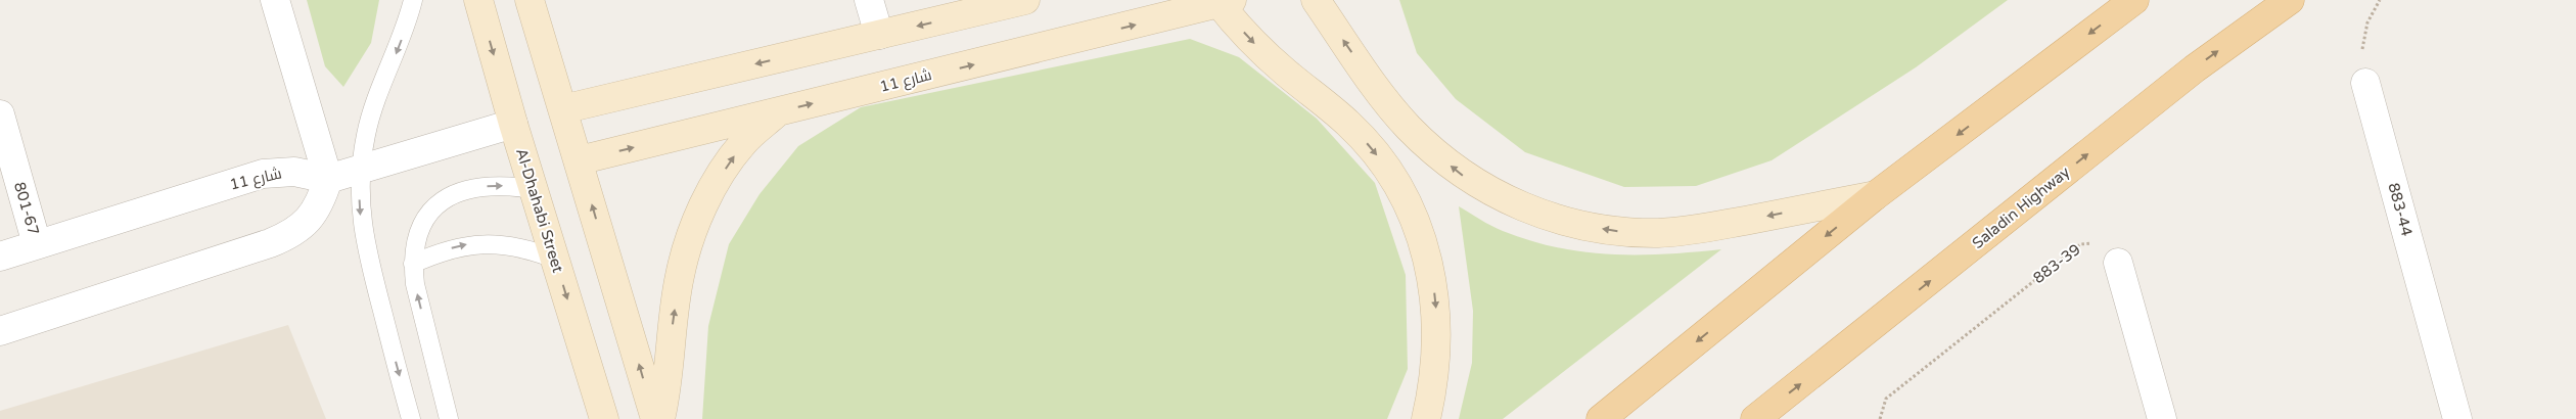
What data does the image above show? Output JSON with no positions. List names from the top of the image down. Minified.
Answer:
{"streets":{"main road":["Saladin Highway"],"street":["شارع 11","801-67","883-44","Al-Dhahabi Street"],"path":["883-39"]},"crossings":[["شارع 11","801-67"],["شارع 11","Al-Dhahabi Street"]]}
